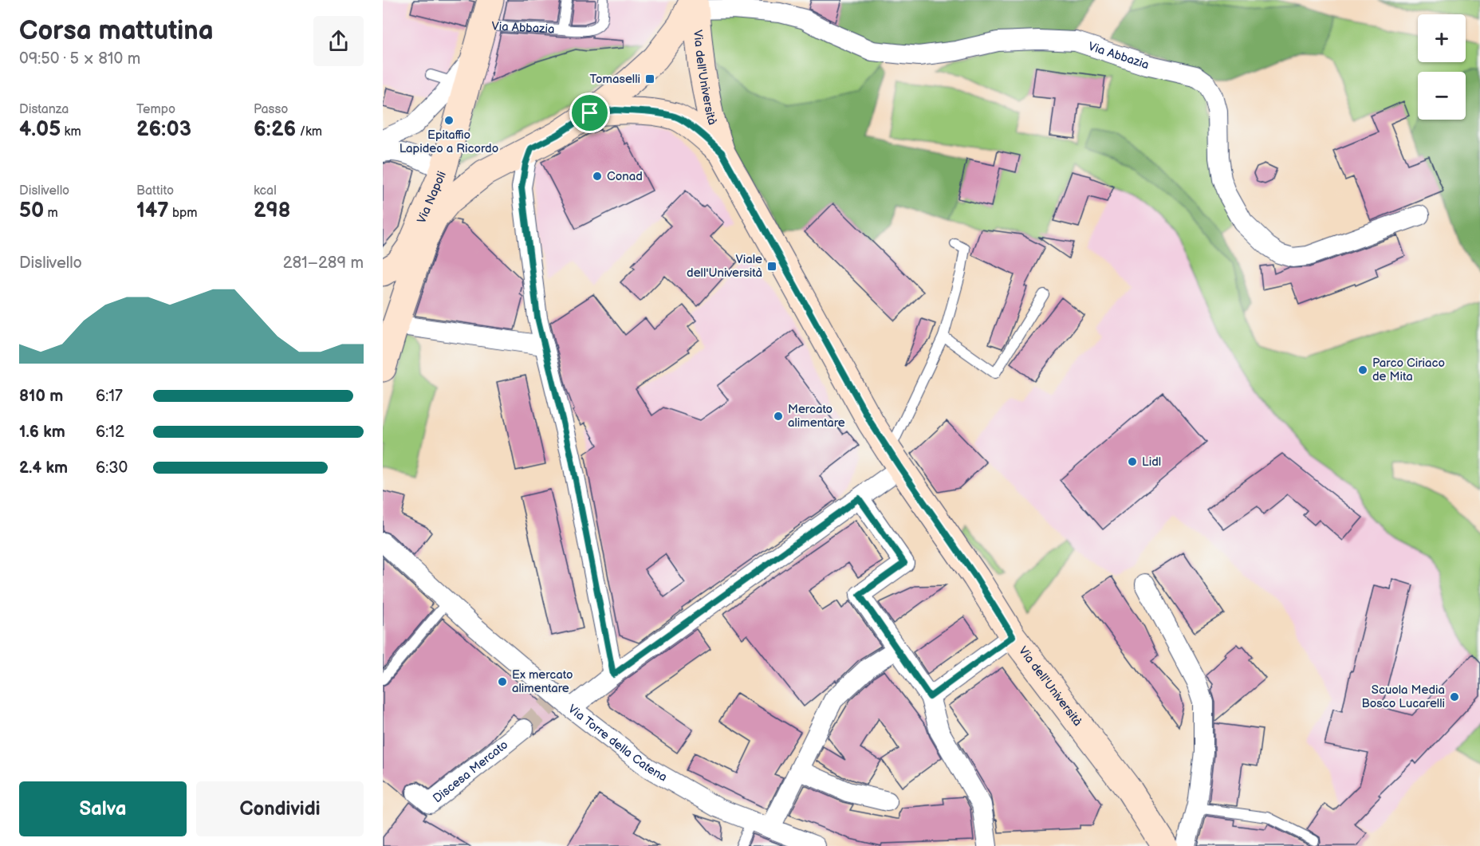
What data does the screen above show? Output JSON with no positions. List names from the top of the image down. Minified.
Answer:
{"streets":{"street":["Via Abbazia","Via dell'Università","Via Napoli","Via Torre della Catena","Discesa Mercato"]},"crossings":[["Via Abbazia","Via dell'Università"],["Via Abbazia","Via Napoli"],["Via dell'Università","Via Napoli"]],"places":{"transit":["Tomaselli","Viale dell'Università"],"other":["Epitaffio Lapideo a Ricordo","Conad","Parco Ciriaco de Mita","Mercato alimentare","Lidl","Ex mercato alimentare","Scuola Media Bosco Lucarelli"]},"page":{"heading":["Corsa mattutina","09:50 · 5 × 810 m"],"map_buttons":["+","−"],"stats":[["Distanza","4.05 km"],["Tempo","26:03"],["Passo","6:26 /km"],["Dislivello","50 m"],["Battito","147 bpm"],["kcal","298"]],"chart":["Dislivello","281–289 m"],"list":[{"name":"810 m","note":"6:17"},{"name":"1.6 km","note":"6:12"},{"name":"2.4 km","note":"6:30"}],"buttons":["Salva","Condividi"]}}
